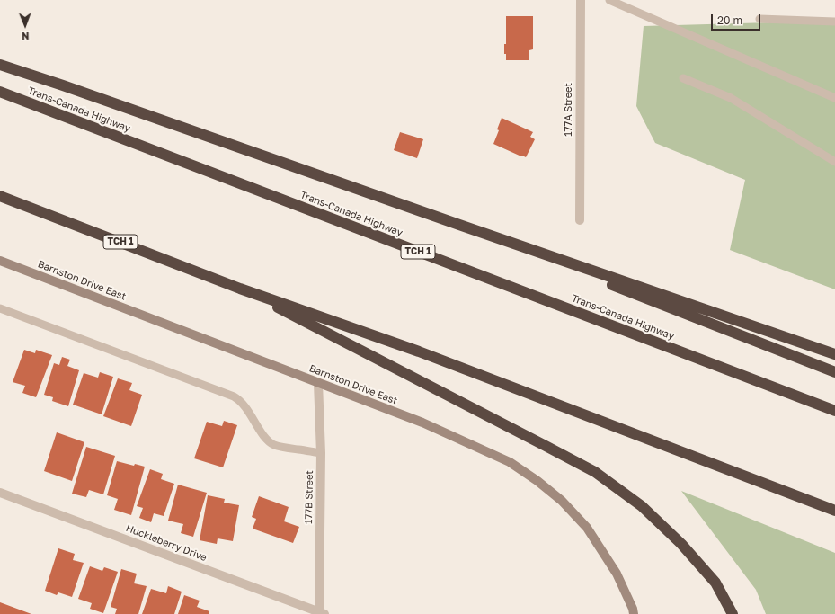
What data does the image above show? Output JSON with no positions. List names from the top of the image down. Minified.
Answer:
{"streets":{"highway":["Trans-Canada Highway","TCH 1"],"street":["177A Street","Barnston Drive East","177B Street","Huckleberry Drive"]},"crossings":[["Barnston Drive East","177B Street"],["177B Street","Huckleberry Drive"]],"scale_bar":"20 m","north":"bottom"}
